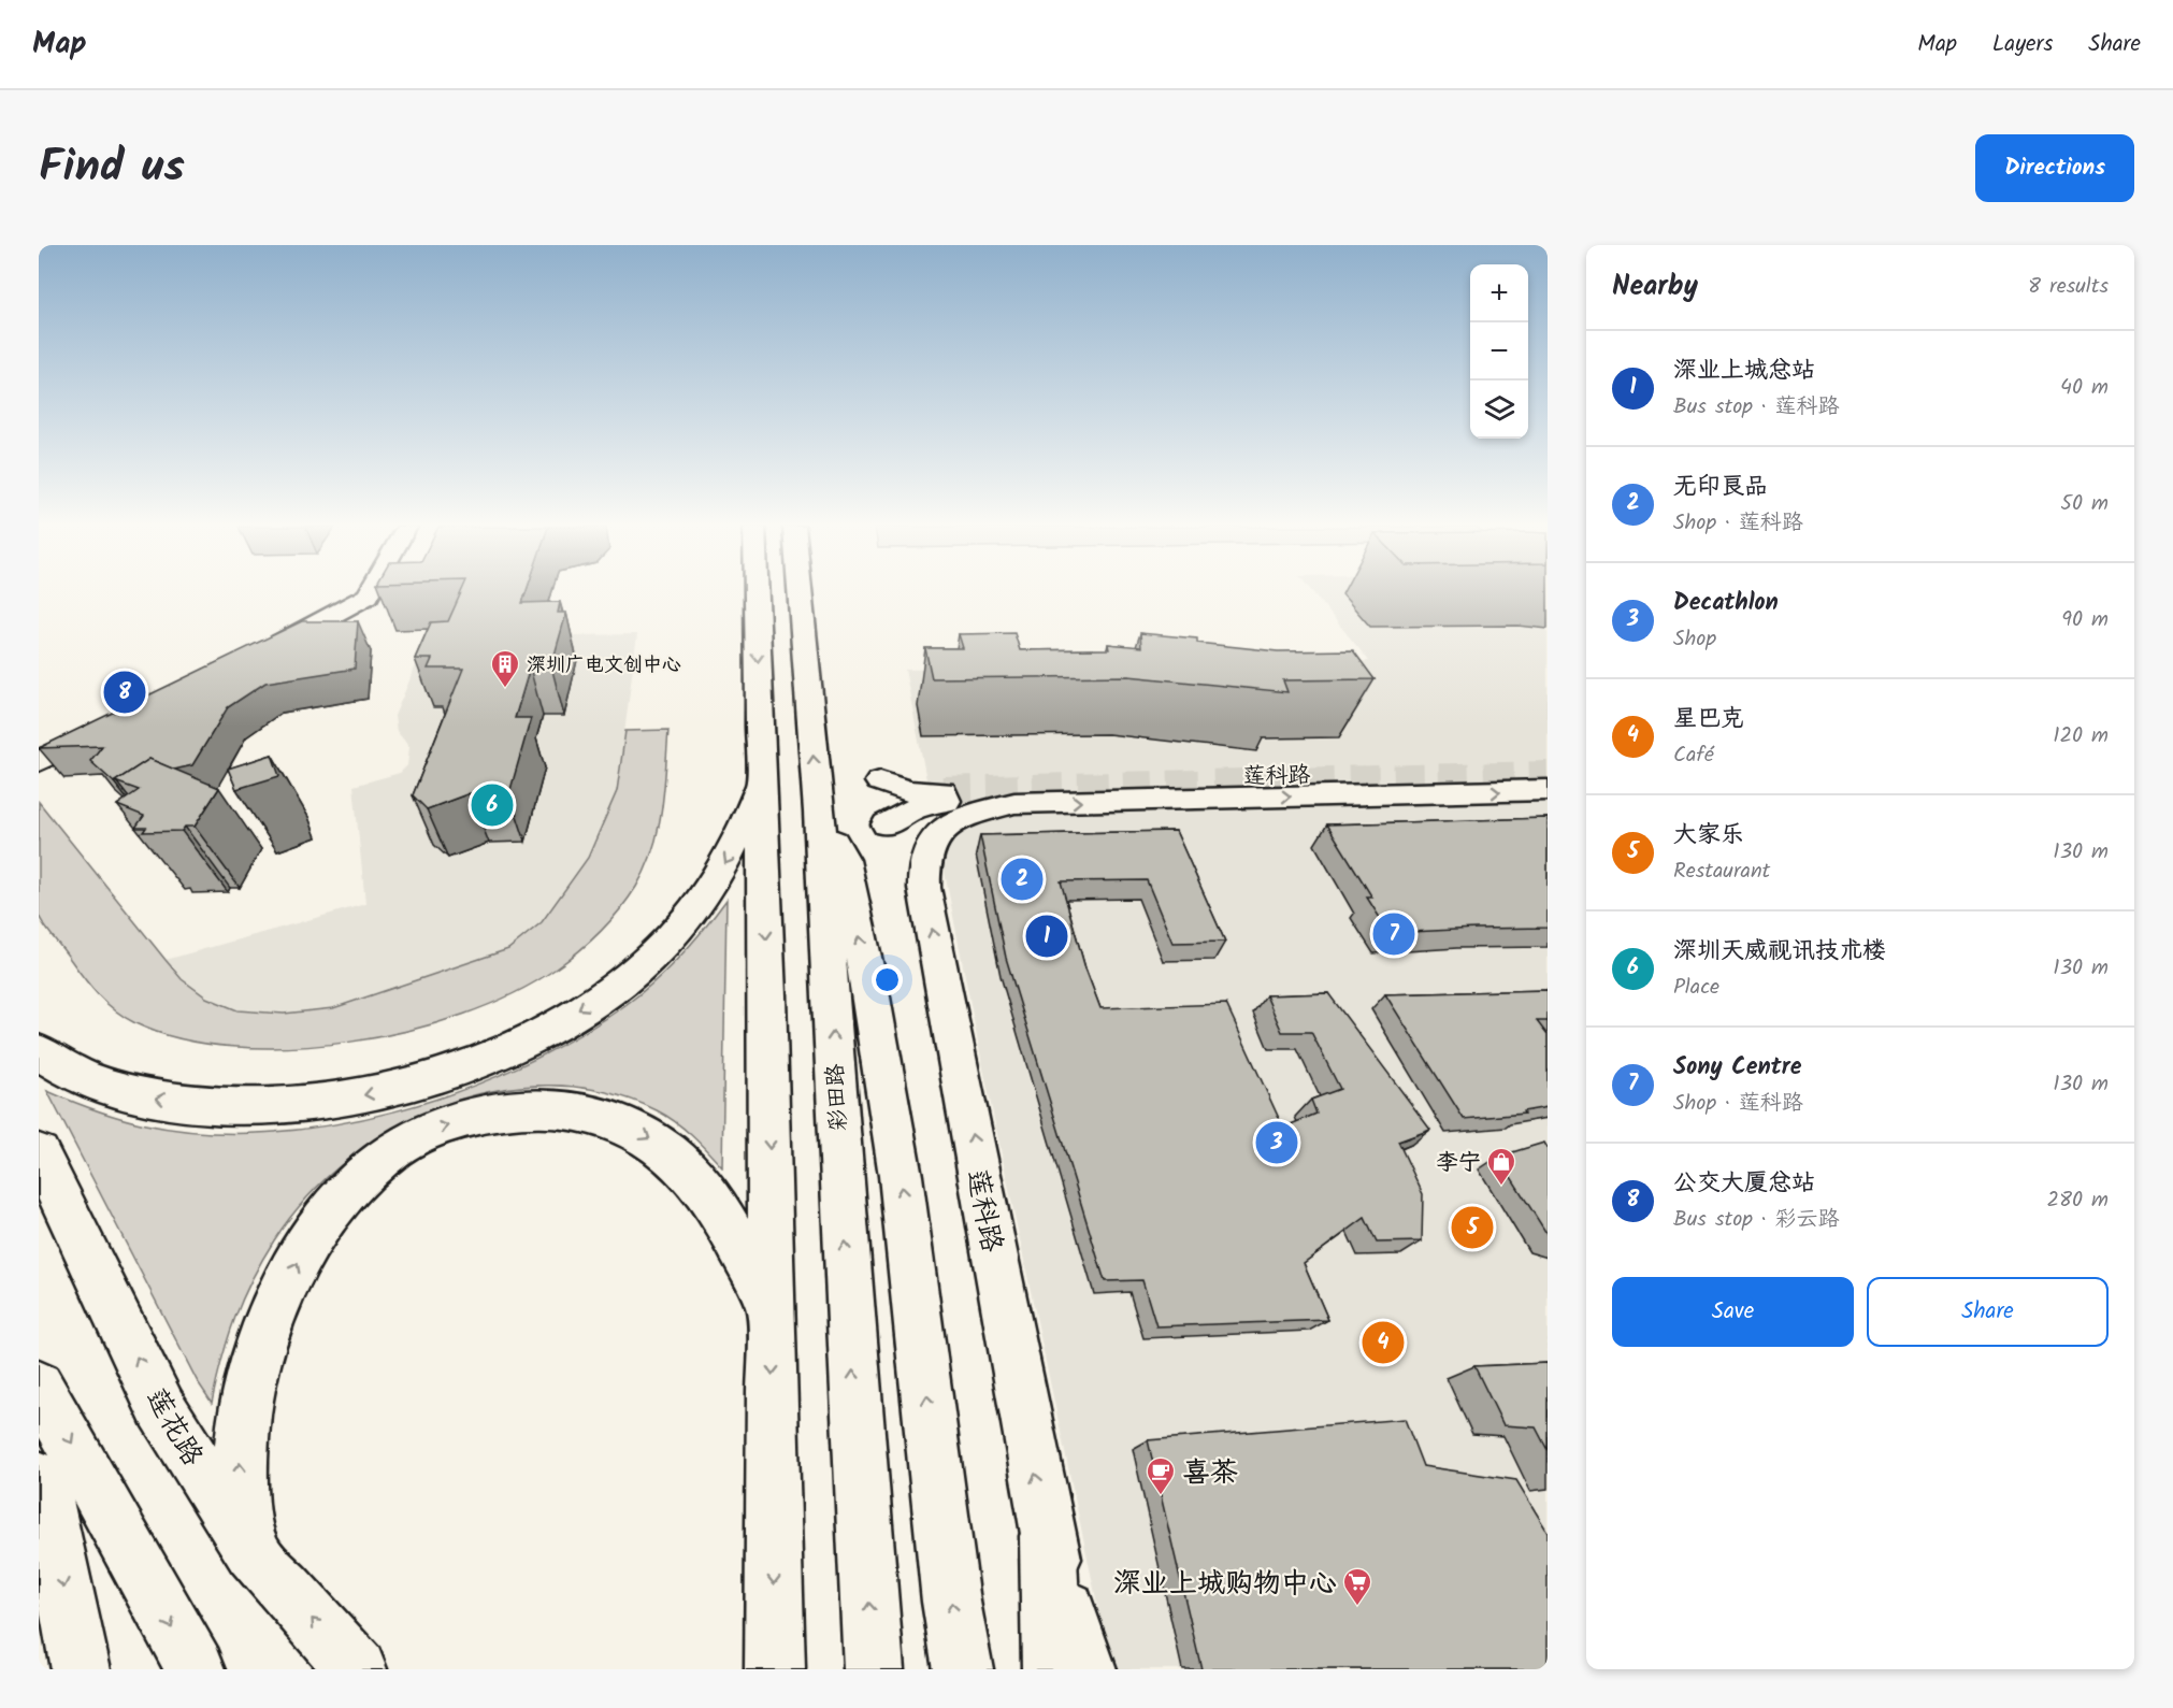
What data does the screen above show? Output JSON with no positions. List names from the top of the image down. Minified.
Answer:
{"streets":{"main road":["莲科路","彩田路","莲花路"]},"places":{"building":["深圳广电文创中心"],"shop":["李宁"],"cafe":["喜茶"],"supermarket":["深业上城购物中心"]},"page":{"header":"Map","nav":["Map","Layers","Share"],"title":"Find us","buttons":["Directions",["Save","Share"]],"heading":["Nearby","8 results"],"map_buttons":["+","−"],"list":[{"mark":"1","name":"深业上城总站","note":"Bus stop · 莲科路","value":"40 m"},{"mark":"2","name":"无印良品","note":"Shop · 莲科路","value":"50 m"},{"mark":"3","name":"Decathlon","note":"Shop","value":"90 m"},{"mark":"4","name":"星巴克","note":"Café","value":"120 m"},{"mark":"5","name":"大家乐","note":"Restaurant","value":"130 m"},{"mark":"6","name":"深圳天威视讯技术楼","note":"Place","value":"130 m"},{"mark":"7","name":"Sony Centre","note":"Shop · 莲科路","value":"130 m"},{"mark":"8","name":"公交大厦总站","note":"Bus stop · 彩云路","value":"280 m"}],"pins":["8","6","2","7","1","3","5","4"]}}
